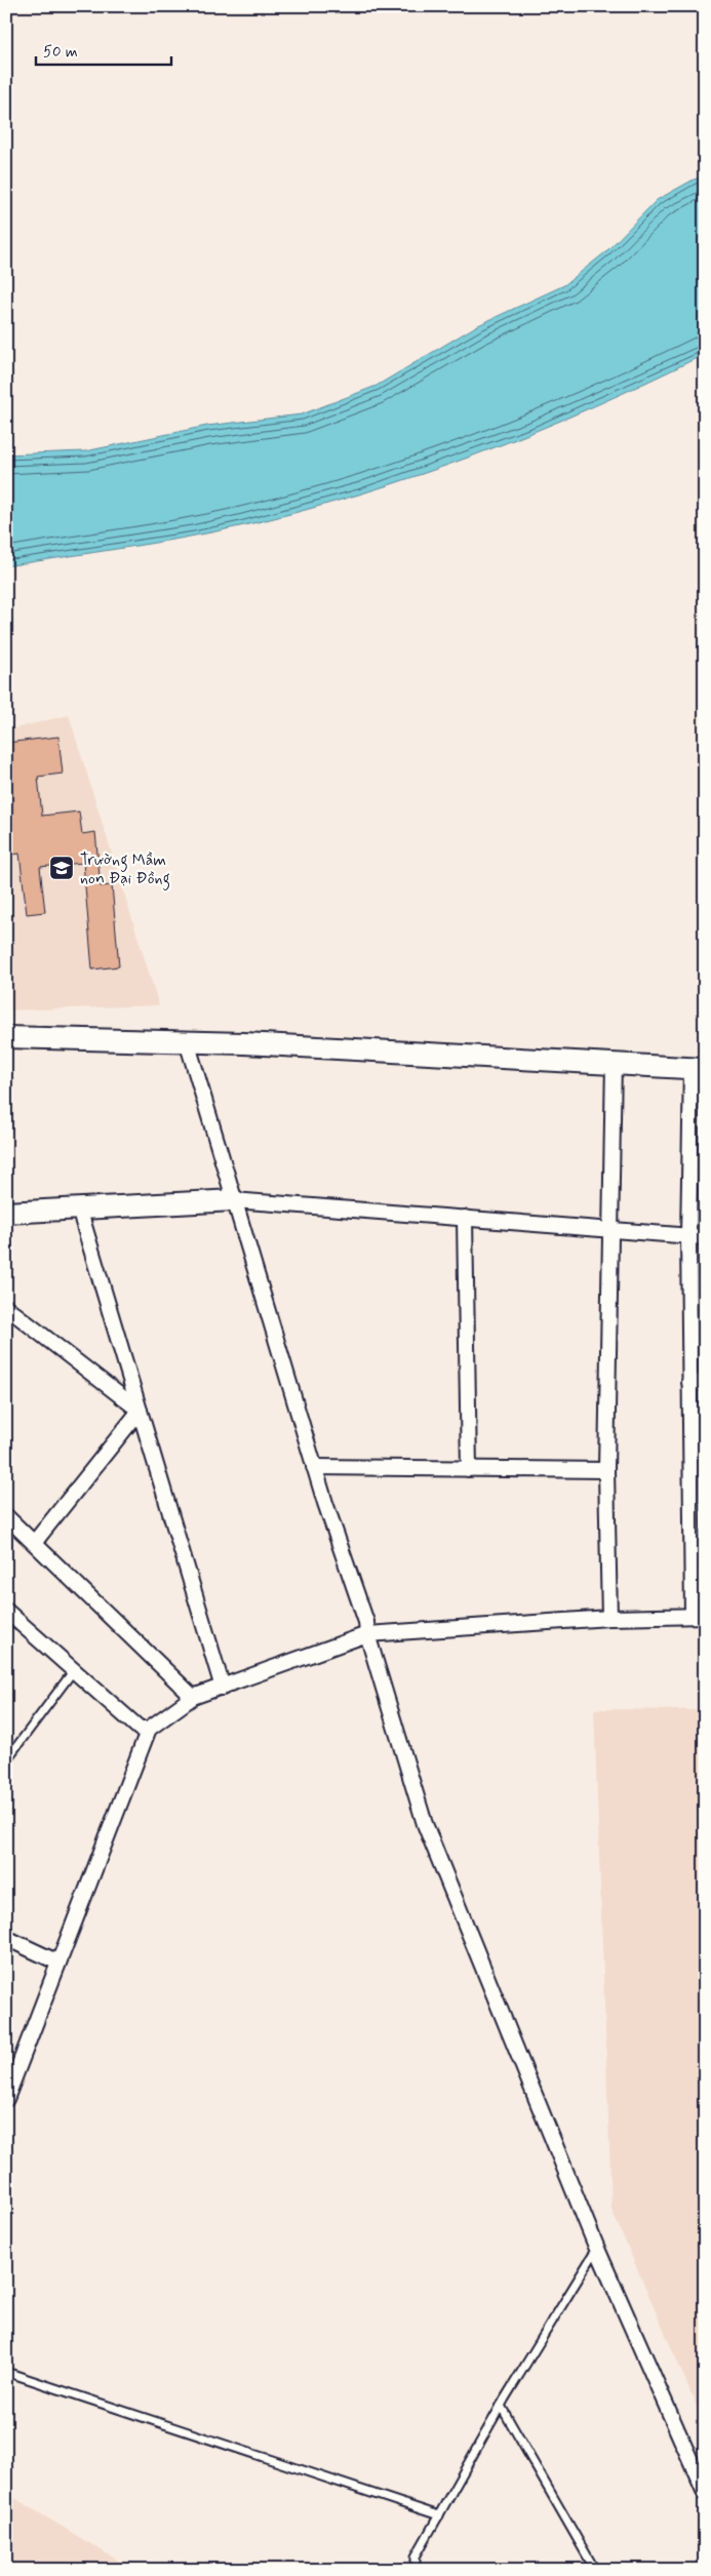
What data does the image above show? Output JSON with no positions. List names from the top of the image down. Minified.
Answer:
{"places":{"school or university":["Trường Mầm non Đại Đồng"]},"scale_bar":"50 m"}
